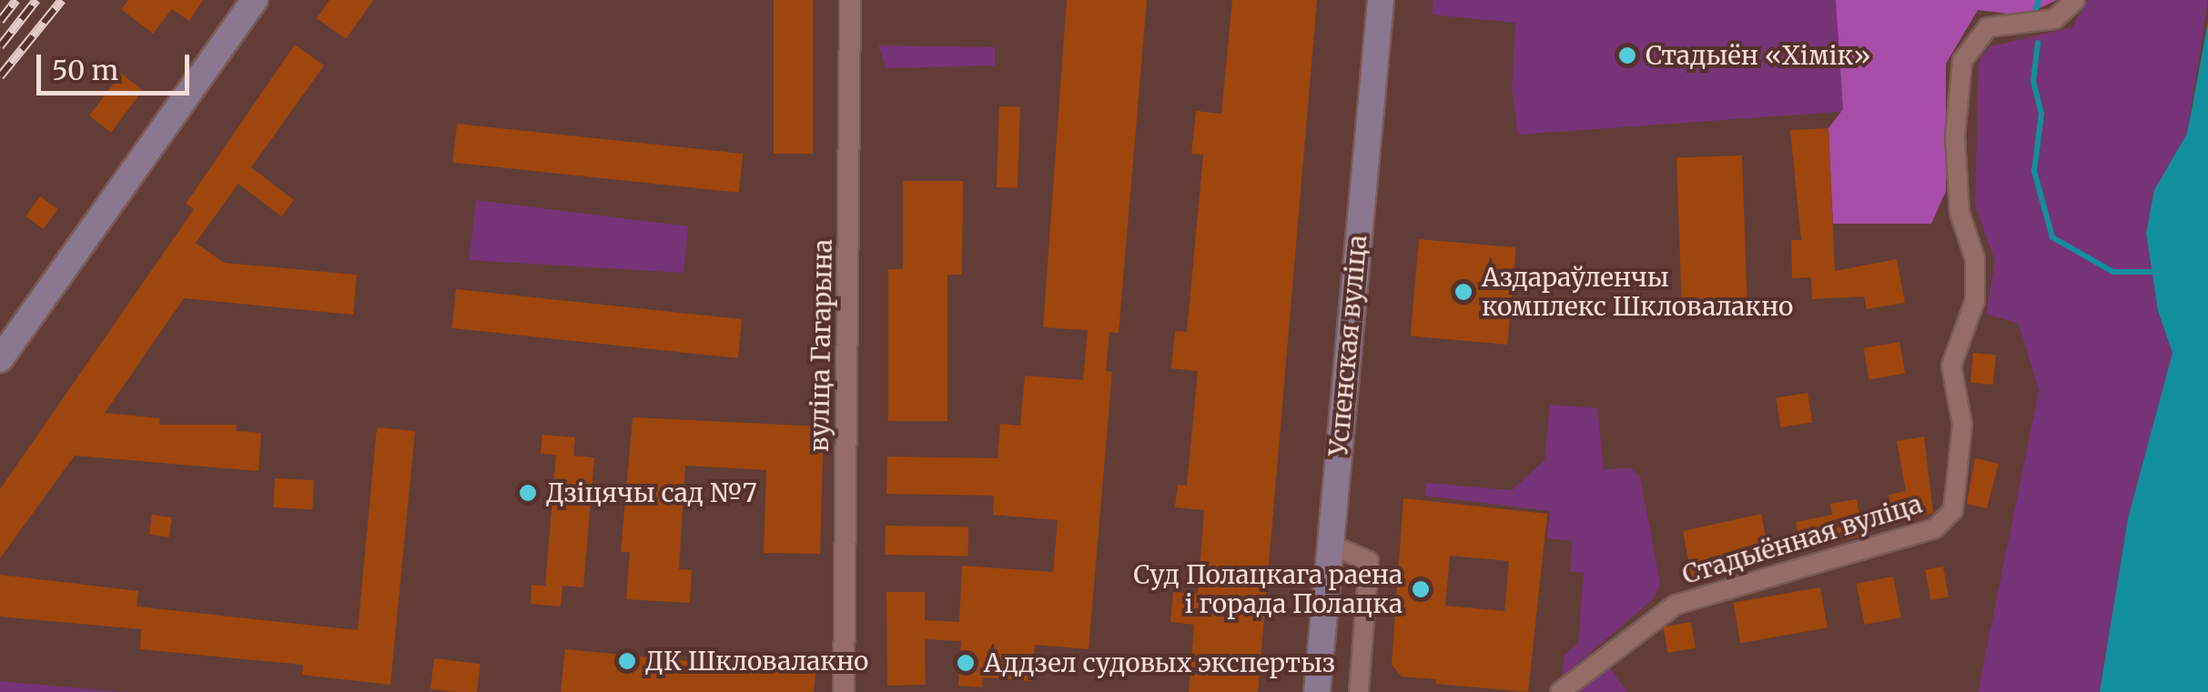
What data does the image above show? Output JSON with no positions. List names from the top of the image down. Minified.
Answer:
{"streets":{"main road":["Успенская вуліца"],"street":["вуліца Гагарына","Стадыённая вуліца"]},"places":["Стадыён «Хімік»","Аздараўленчы комплекс Шкловалакно","Дзіцячы сад №7","Суд Полацкага раена і горада Полацка","ДК Шкловалакно","Аддзел судовых экспертыз"],"scale_bar":"50 m"}
